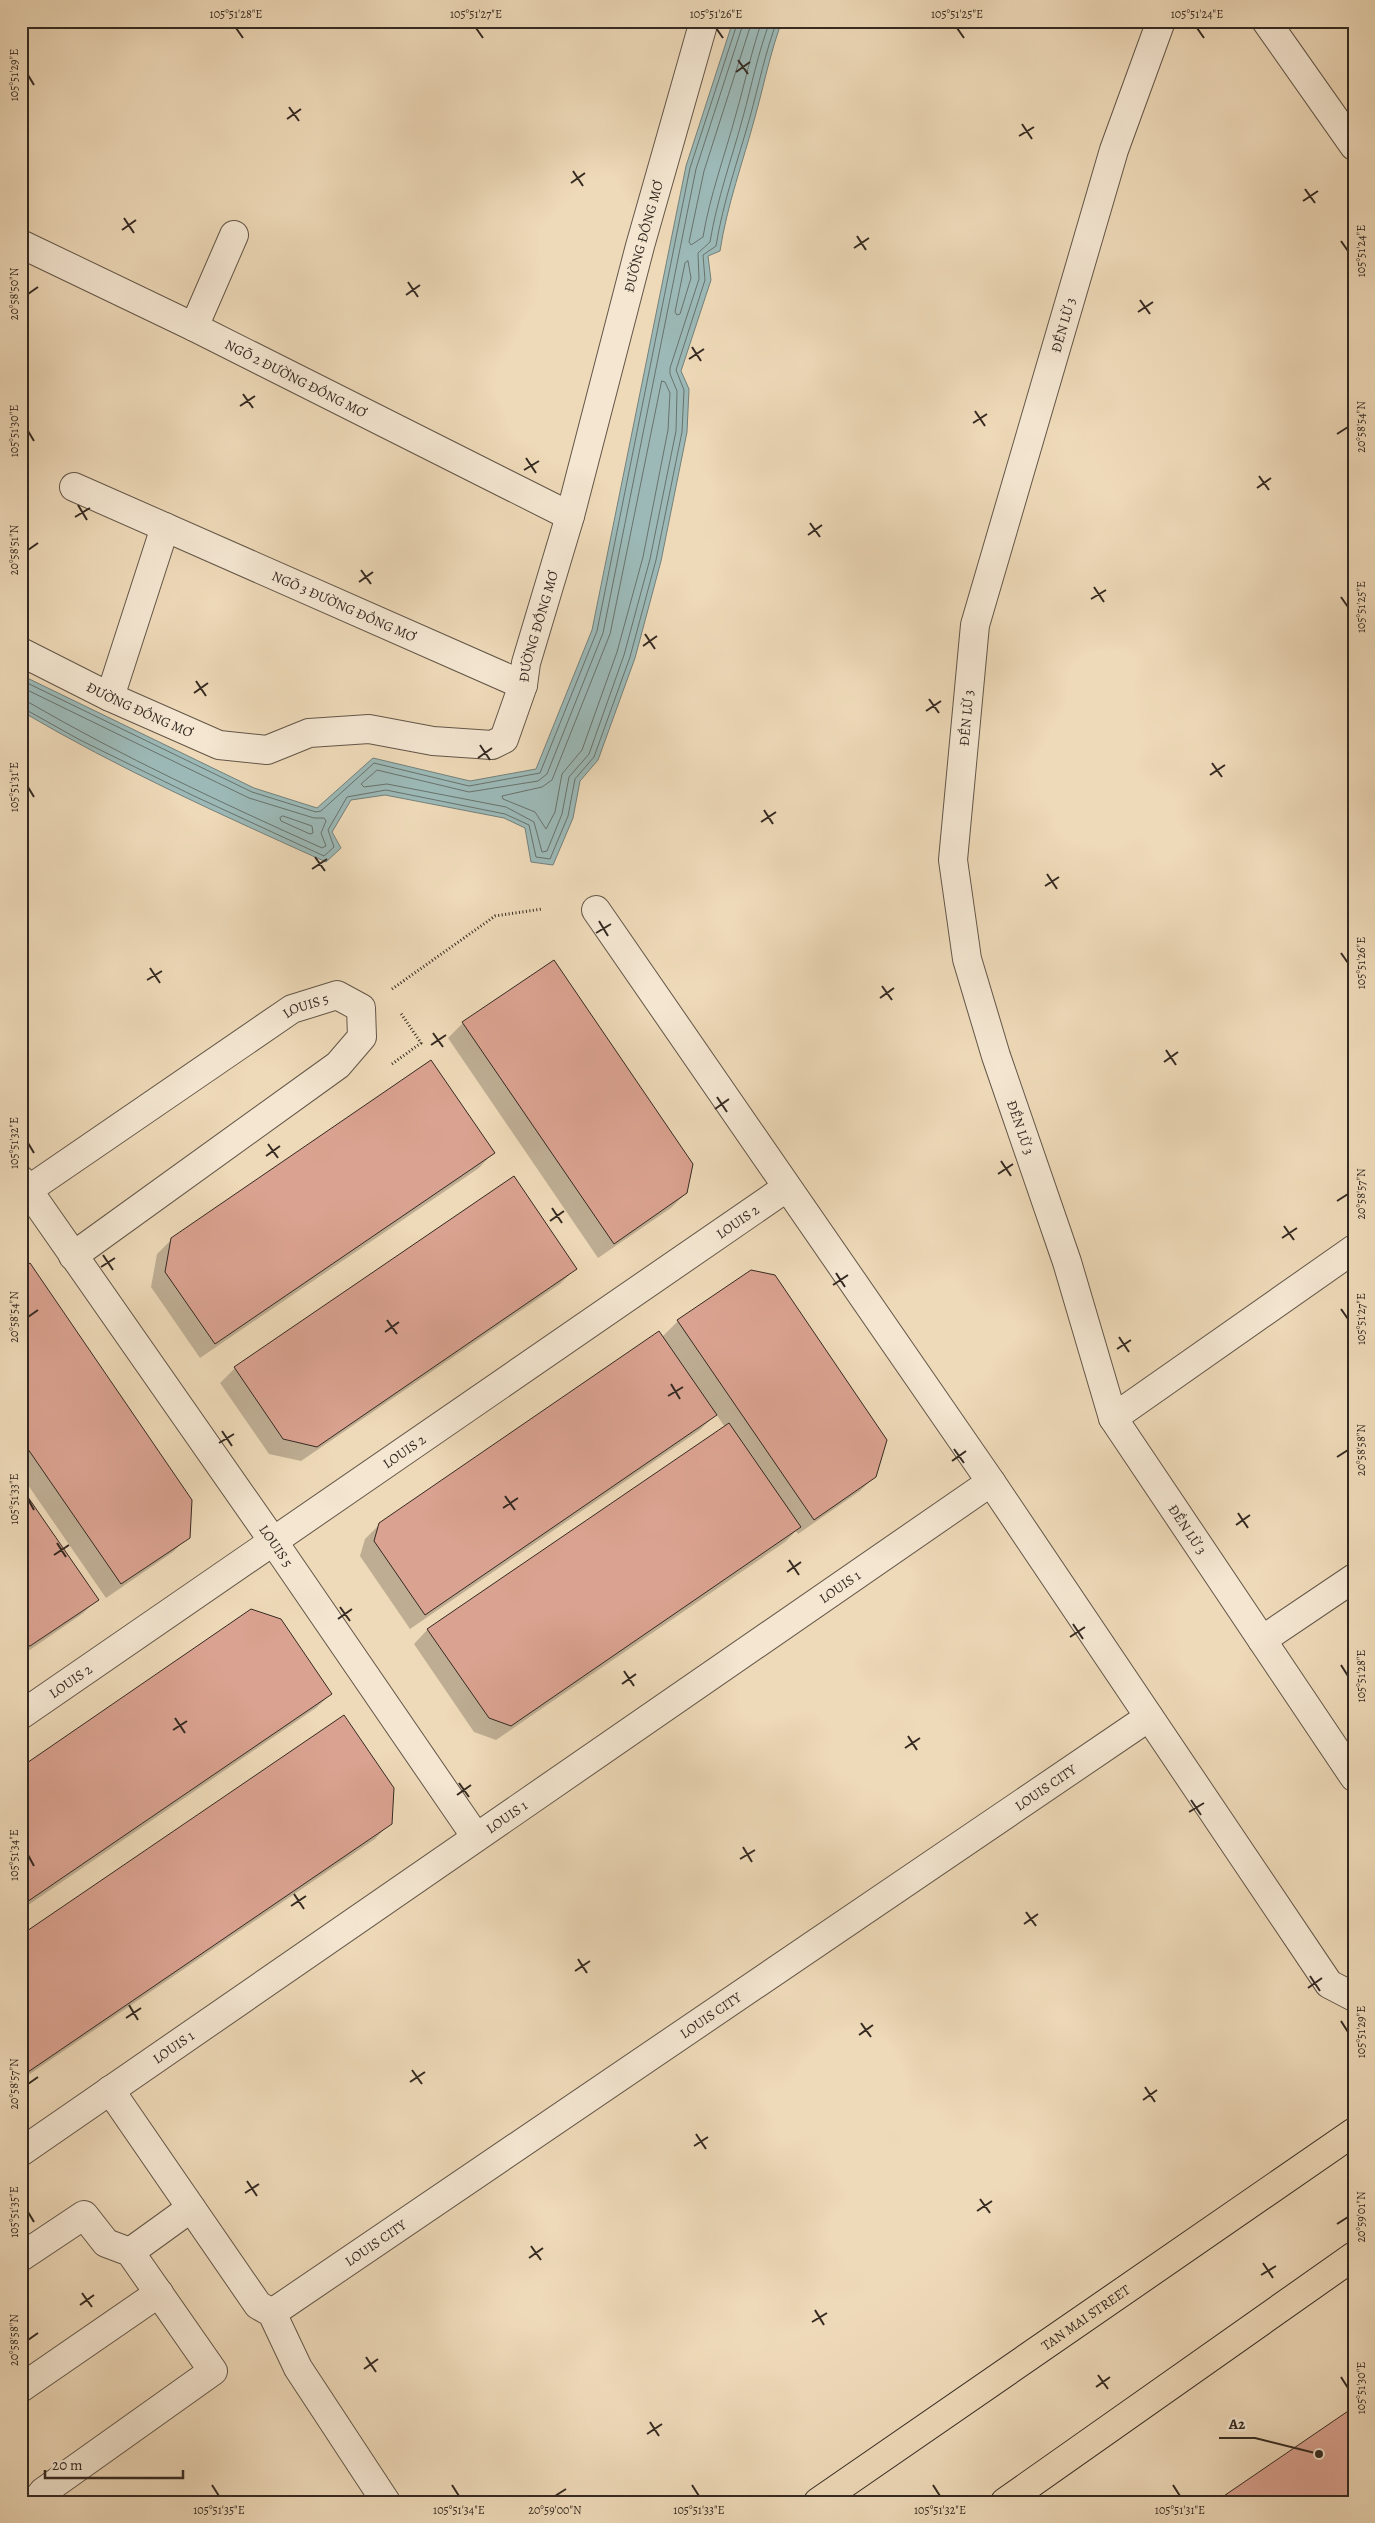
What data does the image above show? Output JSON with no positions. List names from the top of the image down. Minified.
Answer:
{"streets":{"main road":["TAN MAI STREET"],"street":["ĐƯỜNG ĐỒNG MƠ","ĐỀN LỪ 3","NGÕ 2 ĐƯỜNG ĐỒNG MƠ","NGÕ 3 ĐƯỜNG ĐỒNG MƠ","LOUIS 5","LOUIS 2","LOUIS 1","LOUIS CITY"]},"crossings":[["ĐƯỜNG ĐỒNG MƠ","NGÕ 2 ĐƯỜNG ĐỒNG MƠ"],["ĐƯỜNG ĐỒNG MƠ","NGÕ 3 ĐƯỜNG ĐỒNG MƠ"],["LOUIS 5","LOUIS 2"],["LOUIS 5","LOUIS 1"]],"places":["A2"],"scale_bar":"20 m","coordinates":["105°51'28\"E","105°51'27\"E","105°51'26\"E","105°51'25\"E","105°51'24\"E","105°51'29\"E","20°58'50\"N","20°58'54\"N","105°51'30\"E","20°58'51\"N","105°51'31\"E","105°51'32\"E","20°58'57\"N","20°58'58\"N","105°51'33\"E","105°51'34\"E","105°51'35\"E","20°59'01\"N","20°59'00\"N"]}
